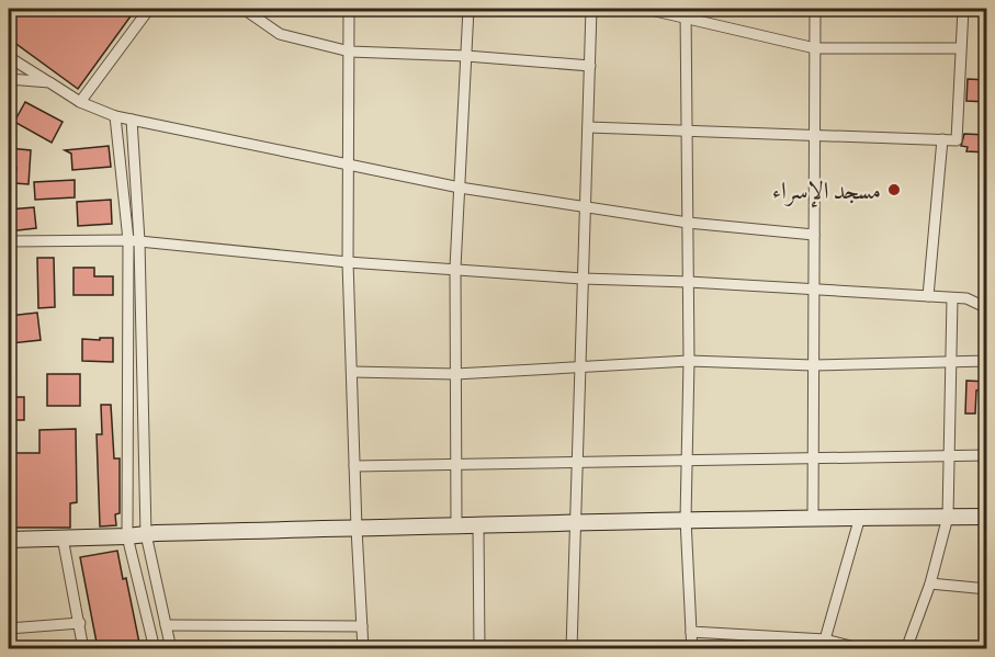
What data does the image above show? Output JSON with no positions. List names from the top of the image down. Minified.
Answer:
{"places":["مسجد الإسراء"]}
